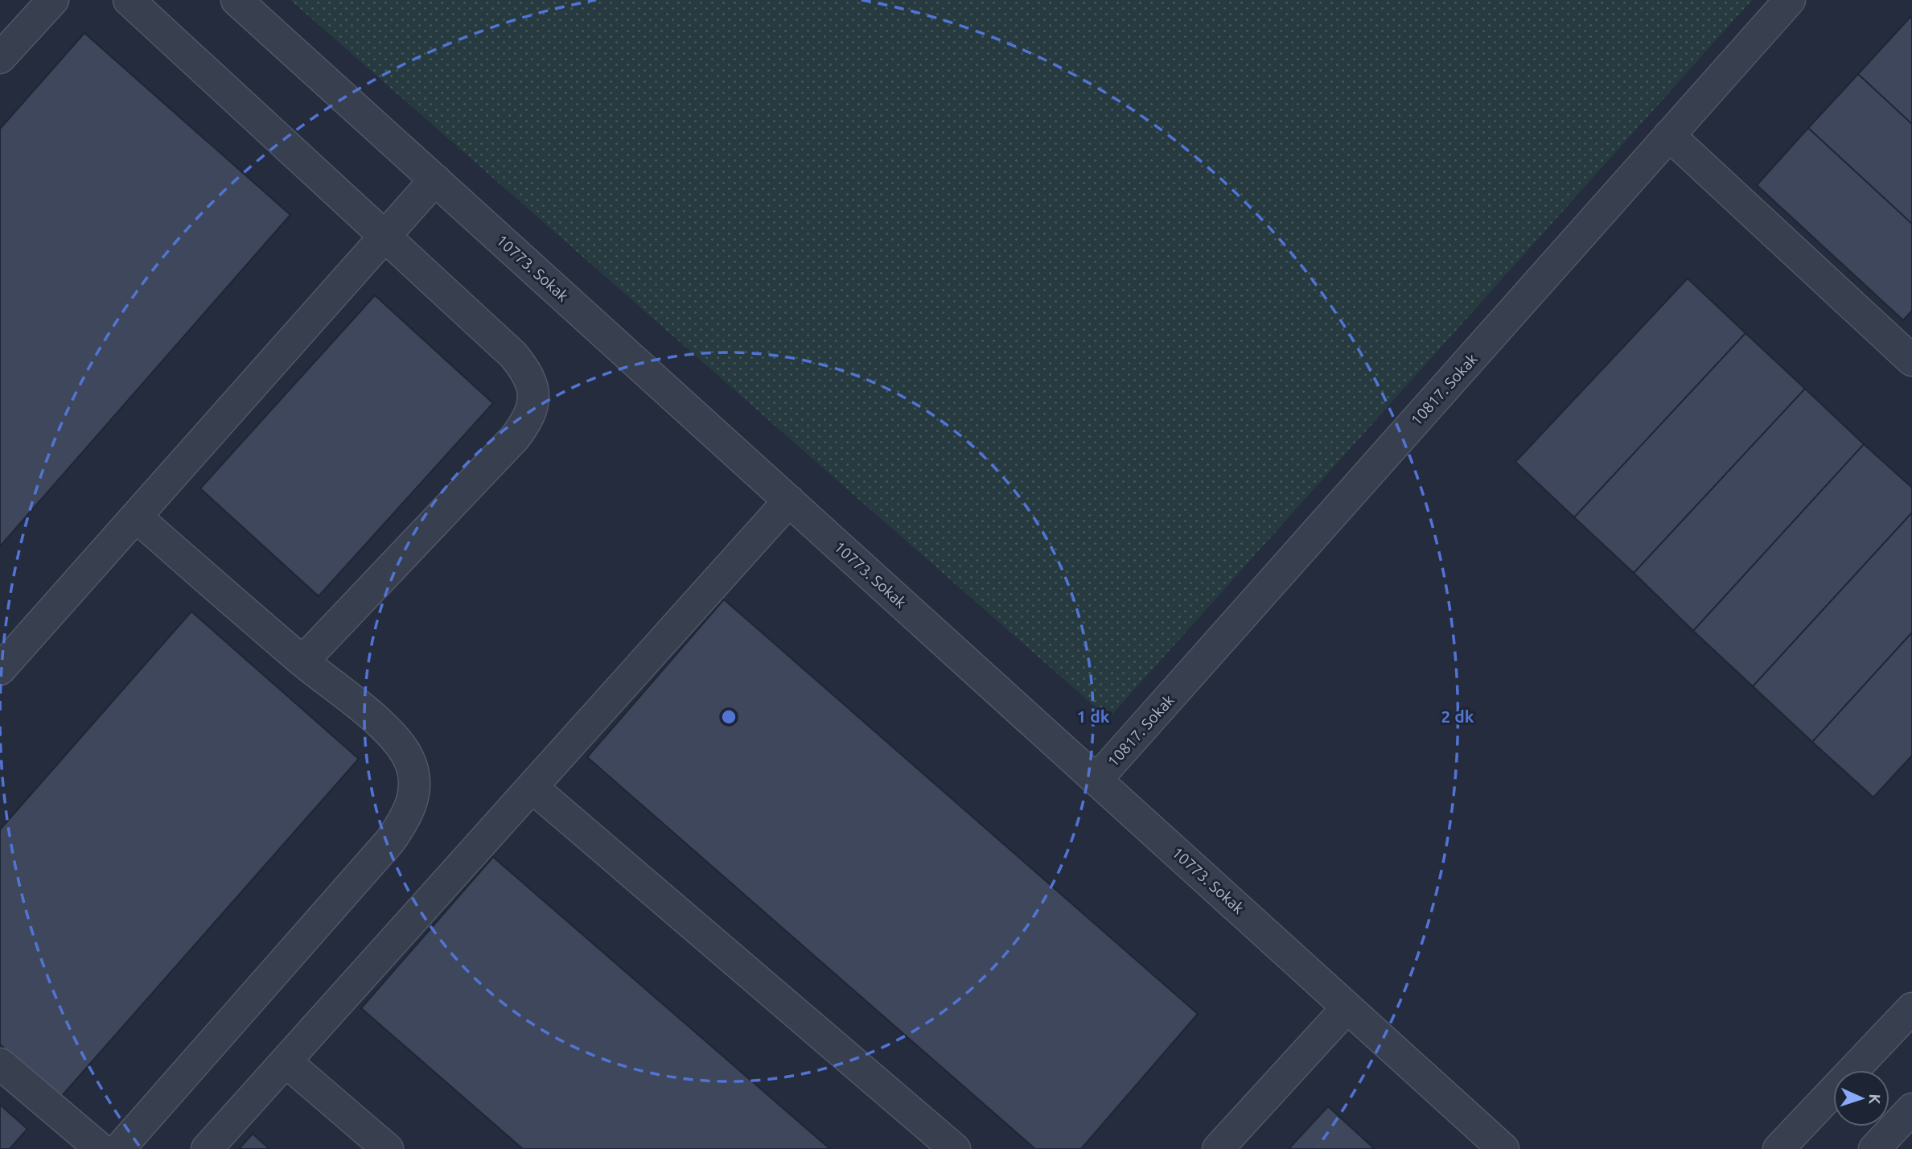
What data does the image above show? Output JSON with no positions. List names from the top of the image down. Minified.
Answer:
{"streets":{"street":["10773. Sokak","10817. Sokak"]},"crossings":[["10773. Sokak","10817. Sokak"]],"north":"right","rings":["1 dk","2 dk"]}
